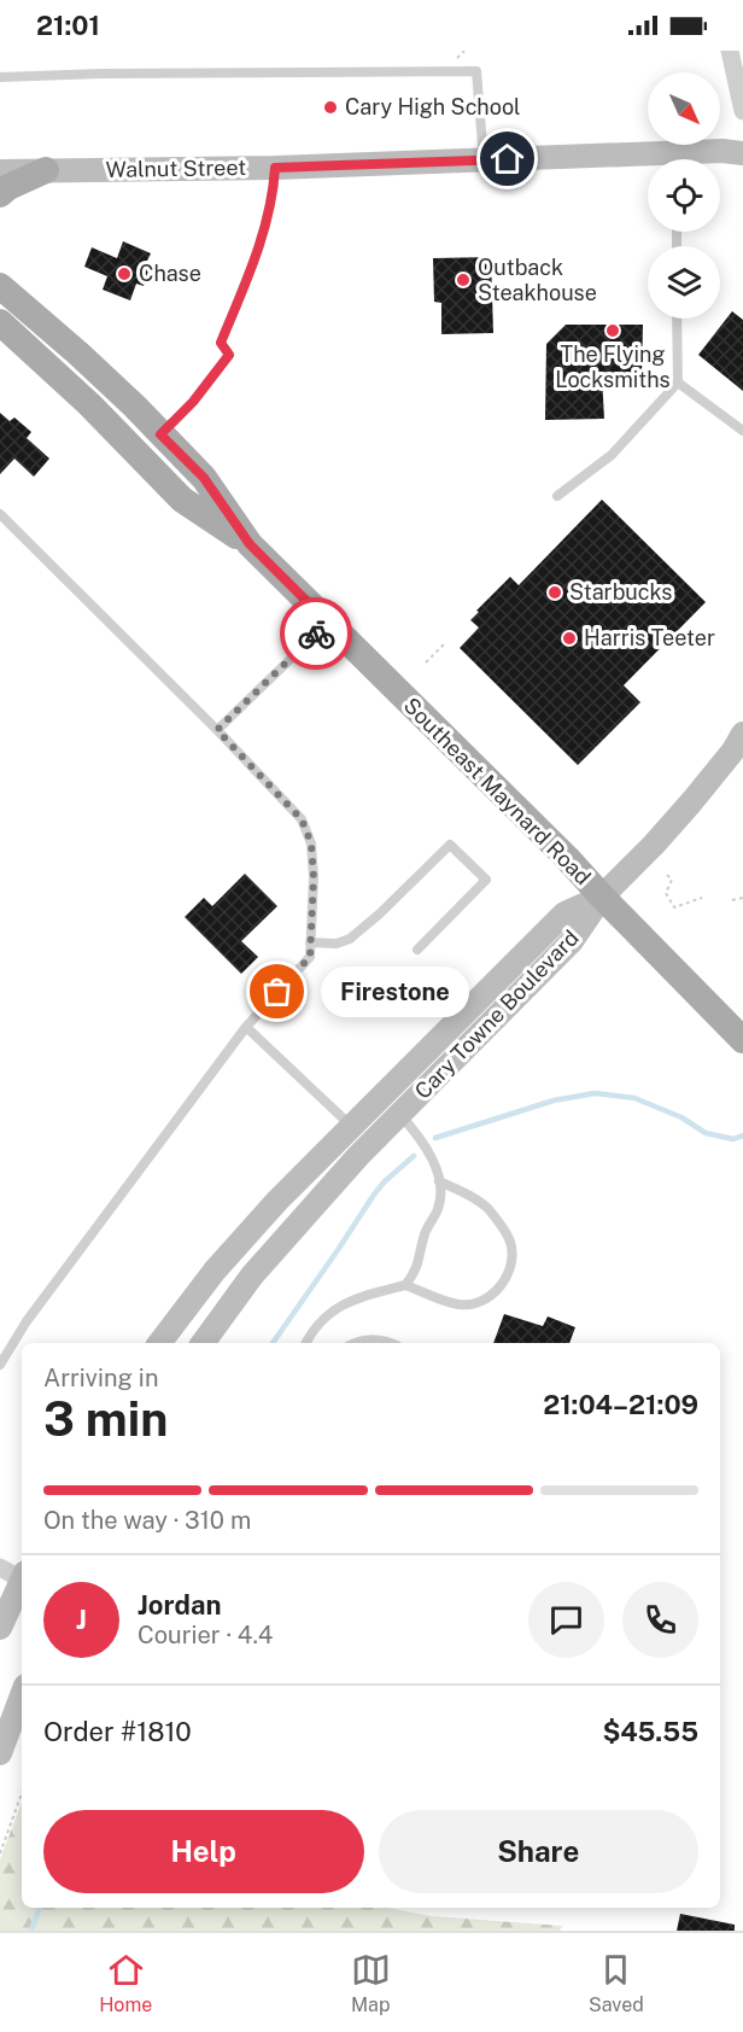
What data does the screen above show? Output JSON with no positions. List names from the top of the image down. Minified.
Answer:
{"streets":{"main road":["Walnut Street","Southeast Maynard Road","Cary Towne Boulevard"]},"crossings":[["Southeast Maynard Road","Cary Towne Boulevard"]],"places":["Cary High School","Chase","Outback Steakhouse","The Flying Locksmiths","Starbucks","Harris Teeter","Firestone"],"north":"bottom right","page":{"status":"21:01","bubble":"Firestone","heading":["3 min","Arriving in","21:04–21:09"],"panel":["Jordan","Courier · 4.4","Order #1810","$45.55"],"bar":"On the way · 310 m","round":"J","buttons":["Help","Share"],"tabs":["Home","Map","Saved"]}}
